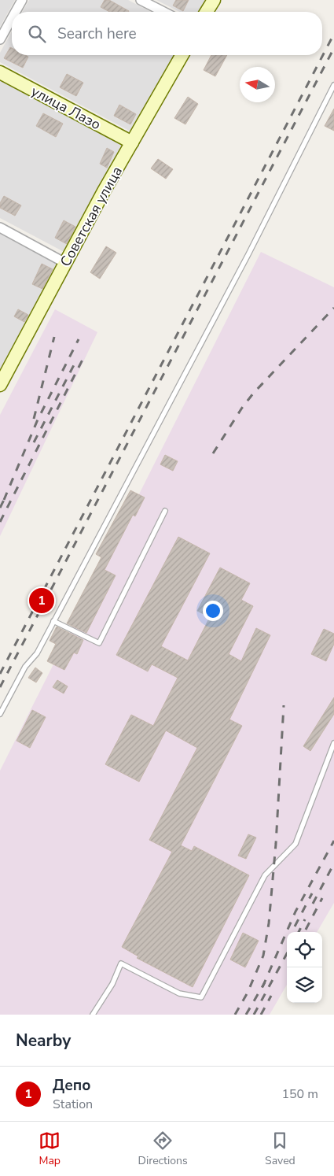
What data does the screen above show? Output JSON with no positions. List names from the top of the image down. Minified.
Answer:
{"streets":{"street":["улица Лазо","Советская улица"]},"crossings":[["улица Лазо","Советская улица"]],"north":"left","page":{"search":"Search here","pins":"1","heading":"Nearby","list":[{"mark":"1","name":"Депо","note":"Station","value":"150 m"}],"nav":["Map","Directions","Saved"]}}
